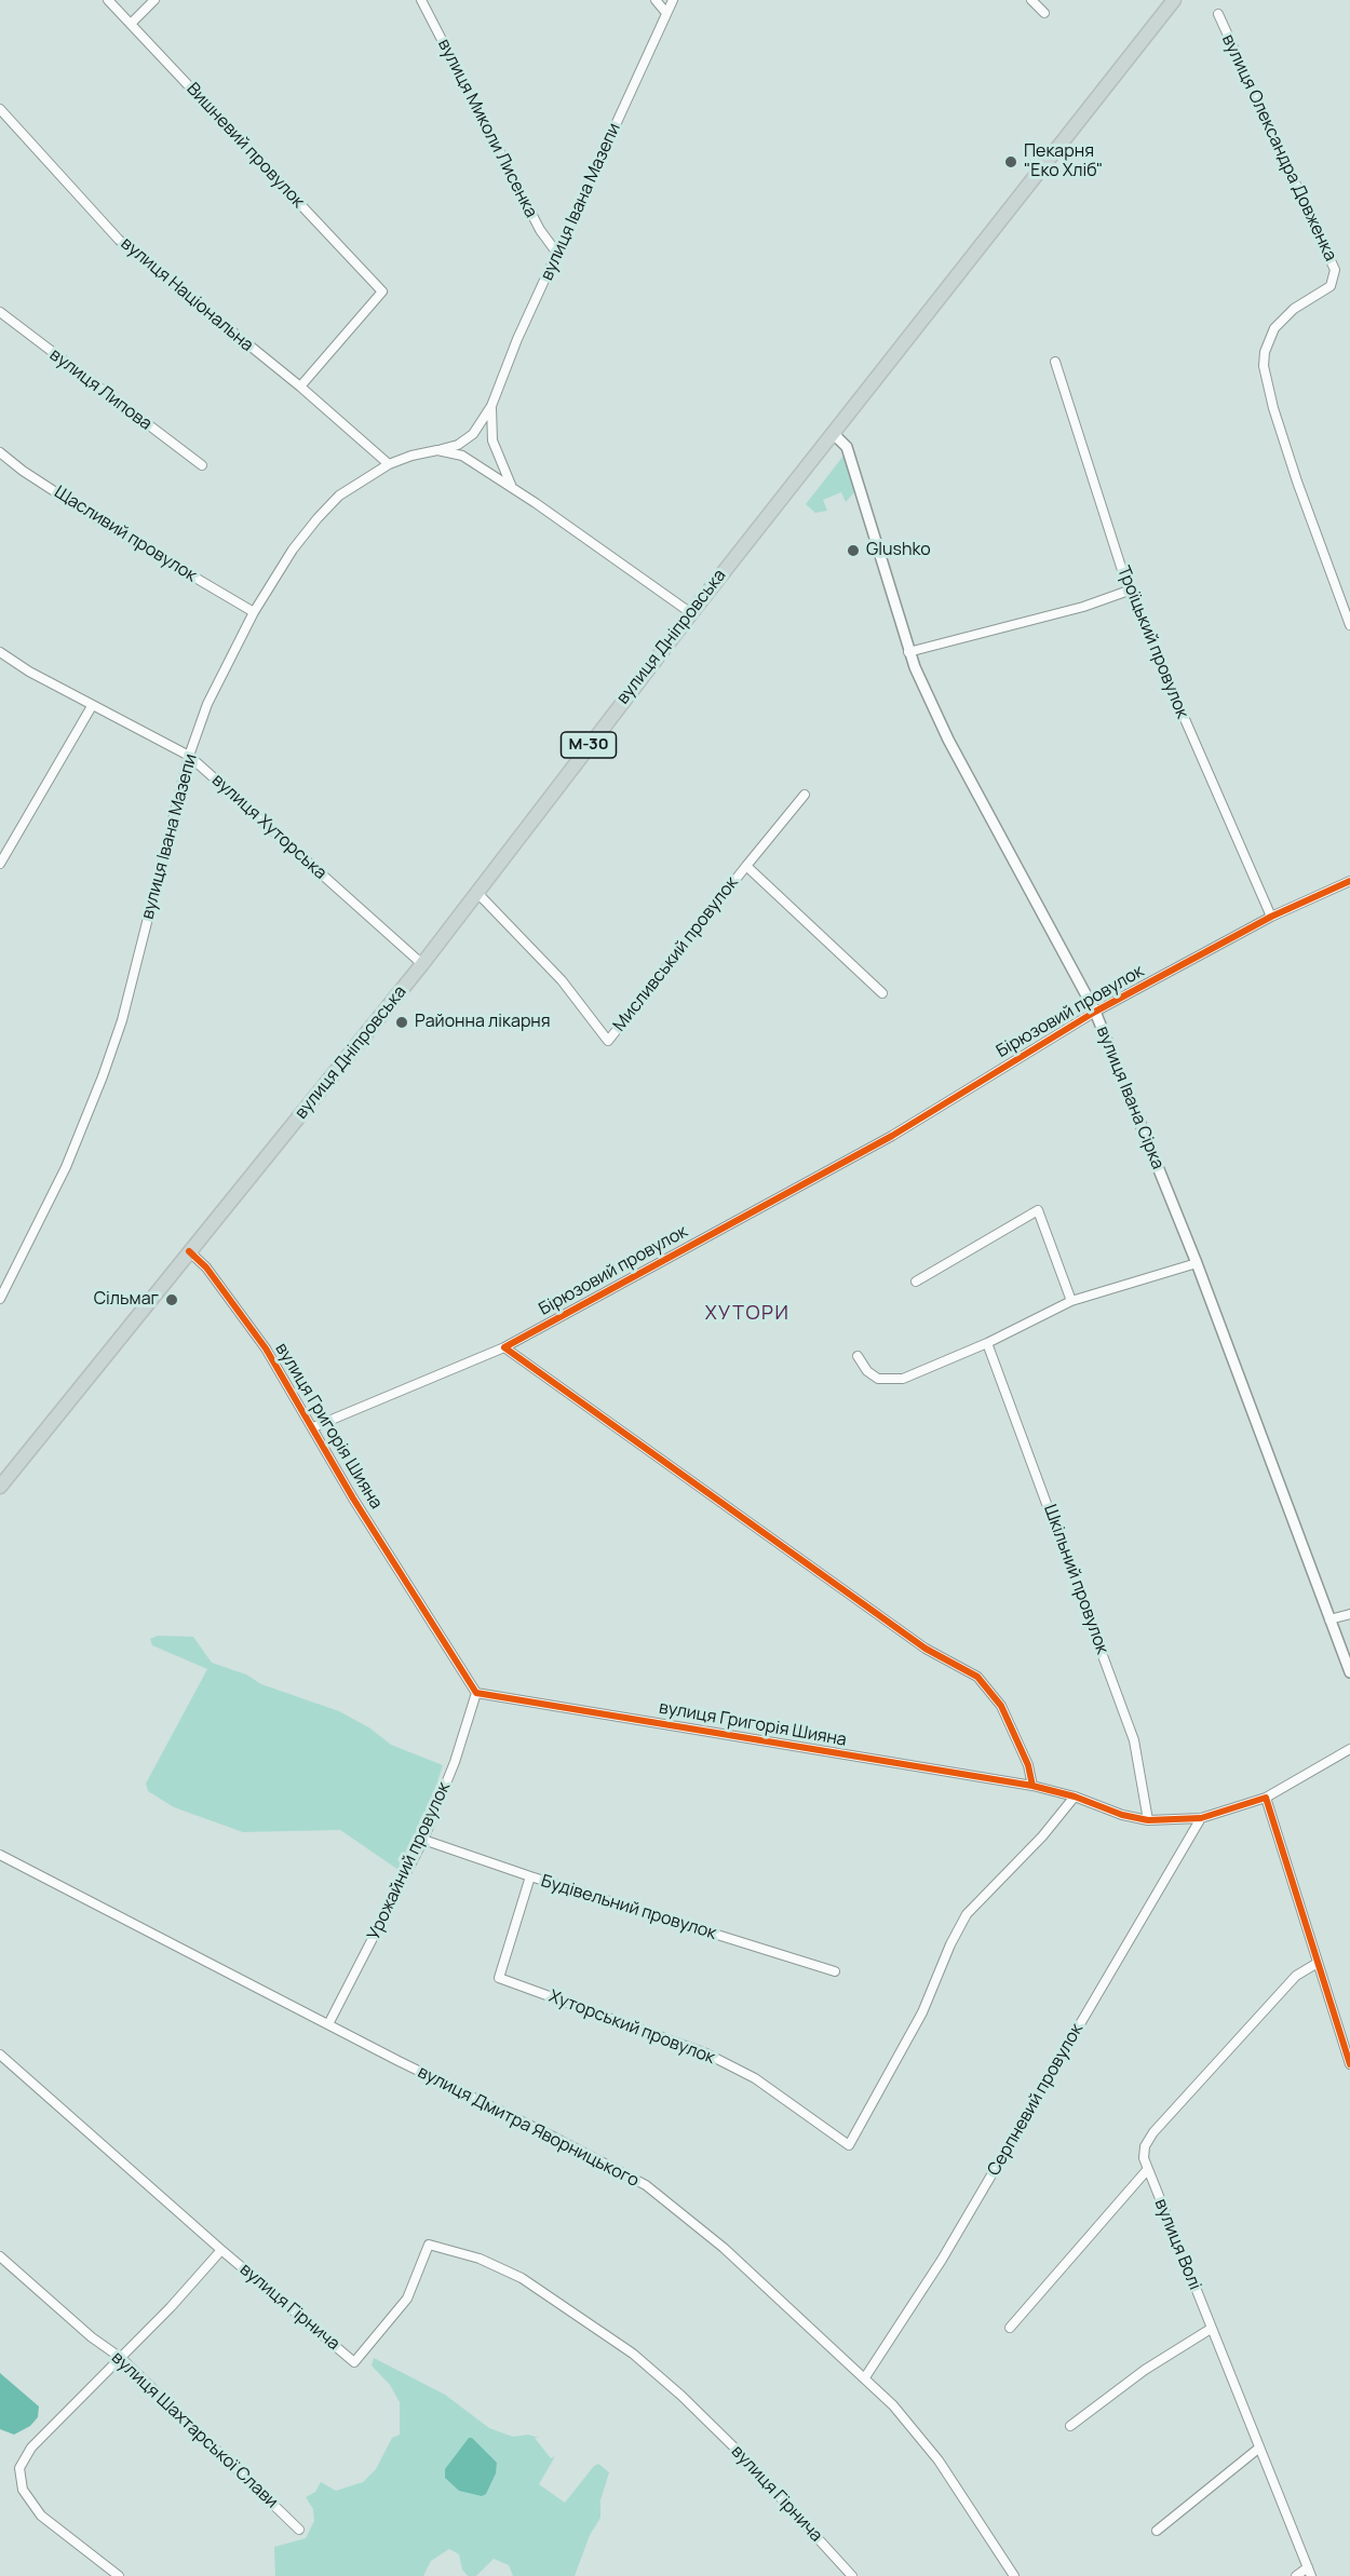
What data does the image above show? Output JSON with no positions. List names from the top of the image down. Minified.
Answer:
{"streets":{"highway":["вулиця Дніпровська","М-30"],"street":["вулиця Миколи Лисенка","Вишневий провулок","вулиця Олександра Довженка","вулиця Івана Мазепи","вулиця Національна","вулиця Липова","Щасливий провулок","Троїцький провулок","вулиця Хуторська","Мисливський провулок","Бірюзовий провулок","вулиця Івана Сірка","вулиця Григорія Шияна","Шкільний провулок","Урожайний провулок","Будівельний провулок","Хуторський провулок","Серпневий провулок","вулиця Дмитра Яворницького","вулиця Волі","вулиця Гірнича","вулиця Шахтарської Слави"]},"crossings":[["вулиця Миколи Лисенка","вулиця Івана Мазепи"],["Вишневий провулок","вулиця Національна"],["вулиця Івана Мазепи","вулиця Національна"],["вулиця Івана Мазепи","Щасливий провулок"],["вулиця Івана Мазепи","вулиця Дніпровська"],["вулиця Івана Мазепи","вулиця Хуторська"],["вулиця Дніпровська","вулиця Хуторська"],["вулиця Дніпровська","Мисливський провулок"],["вулиця Дніпровська","вулиця Івана Сірка"],["вулиця Дніпровська","вулиця Григорія Шияна"],["Троїцький провулок","Бірюзовий провулок"],["Бірюзовий провулок","вулиця Івана Сірка"],["Бірюзовий провулок","вулиця Григорія Шияна"],["вулиця Григорія Шияна","Шкільний провулок"],["вулиця Григорія Шияна","Урожайний провулок"],["вулиця Григорія Шияна","Хуторський провулок"],["вулиця Григорія Шияна","Серпневий провулок"],["Урожайний провулок","Будівельний провулок"],["Урожайний провулок","вулиця Дмитра Яворницького"],["Будівельний провулок","Хуторський провулок"],["Серпневий провулок","вулиця Дмитра Яворницького"]],"districts":["ХУТОРИ"],"places":["Пекарня \"Еко Хліб\"","Glushko","Районна лікарня","Сільмаг"]}
